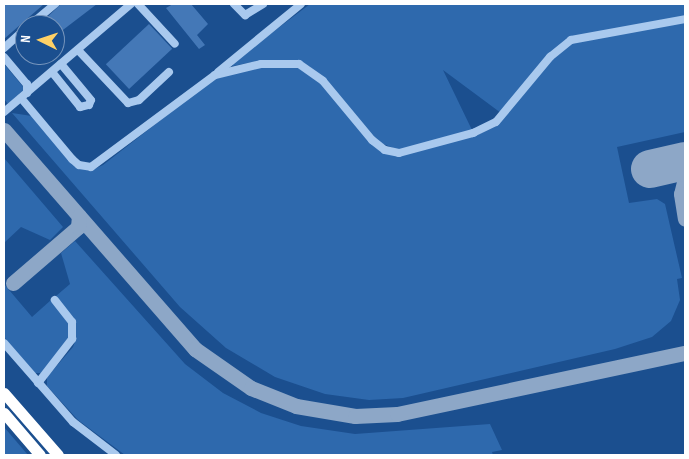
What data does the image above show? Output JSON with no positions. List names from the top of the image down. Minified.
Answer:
{"north":"left"}
